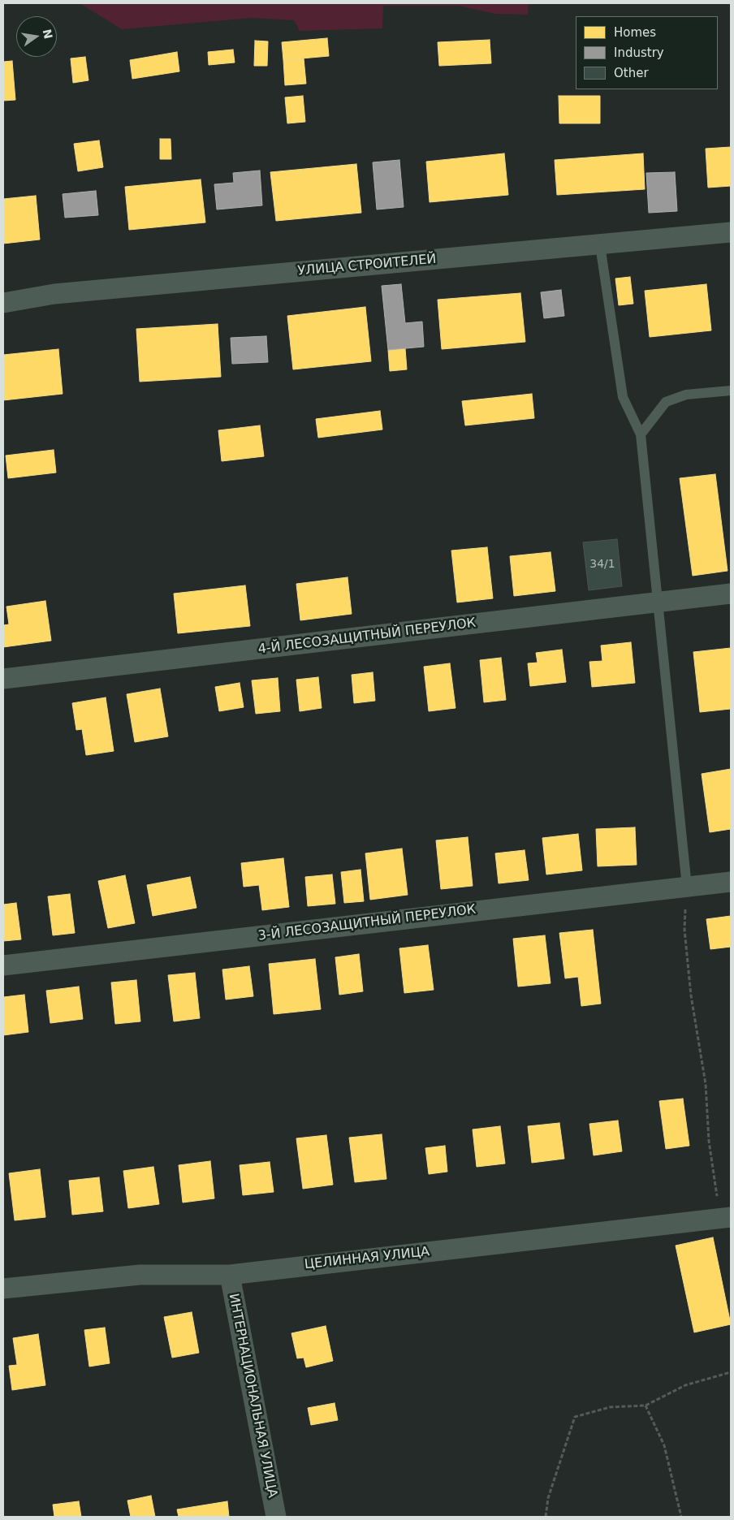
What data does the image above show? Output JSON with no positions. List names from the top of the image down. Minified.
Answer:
{"streets":{"street":["УЛИЦА СТРОИТЕЛЕЙ","4-Й ЛЕСОЗАЩИТНЫЙ ПЕРЕУЛОК","3-Й ЛЕСОЗАЩИТНЫЙ ПЕРЕУЛОК","ЦЕЛИННАЯ УЛИЦА","ИНТЕРНАЦИОНАЛЬНАЯ УЛИЦА"]},"crossings":[["ЦЕЛИННАЯ УЛИЦА","ИНТЕРНАЦИОНАЛЬНАЯ УЛИЦА"]],"house_numbers":["34/1"],"legend":["Homes","Industry","Other"],"north":"right"}
